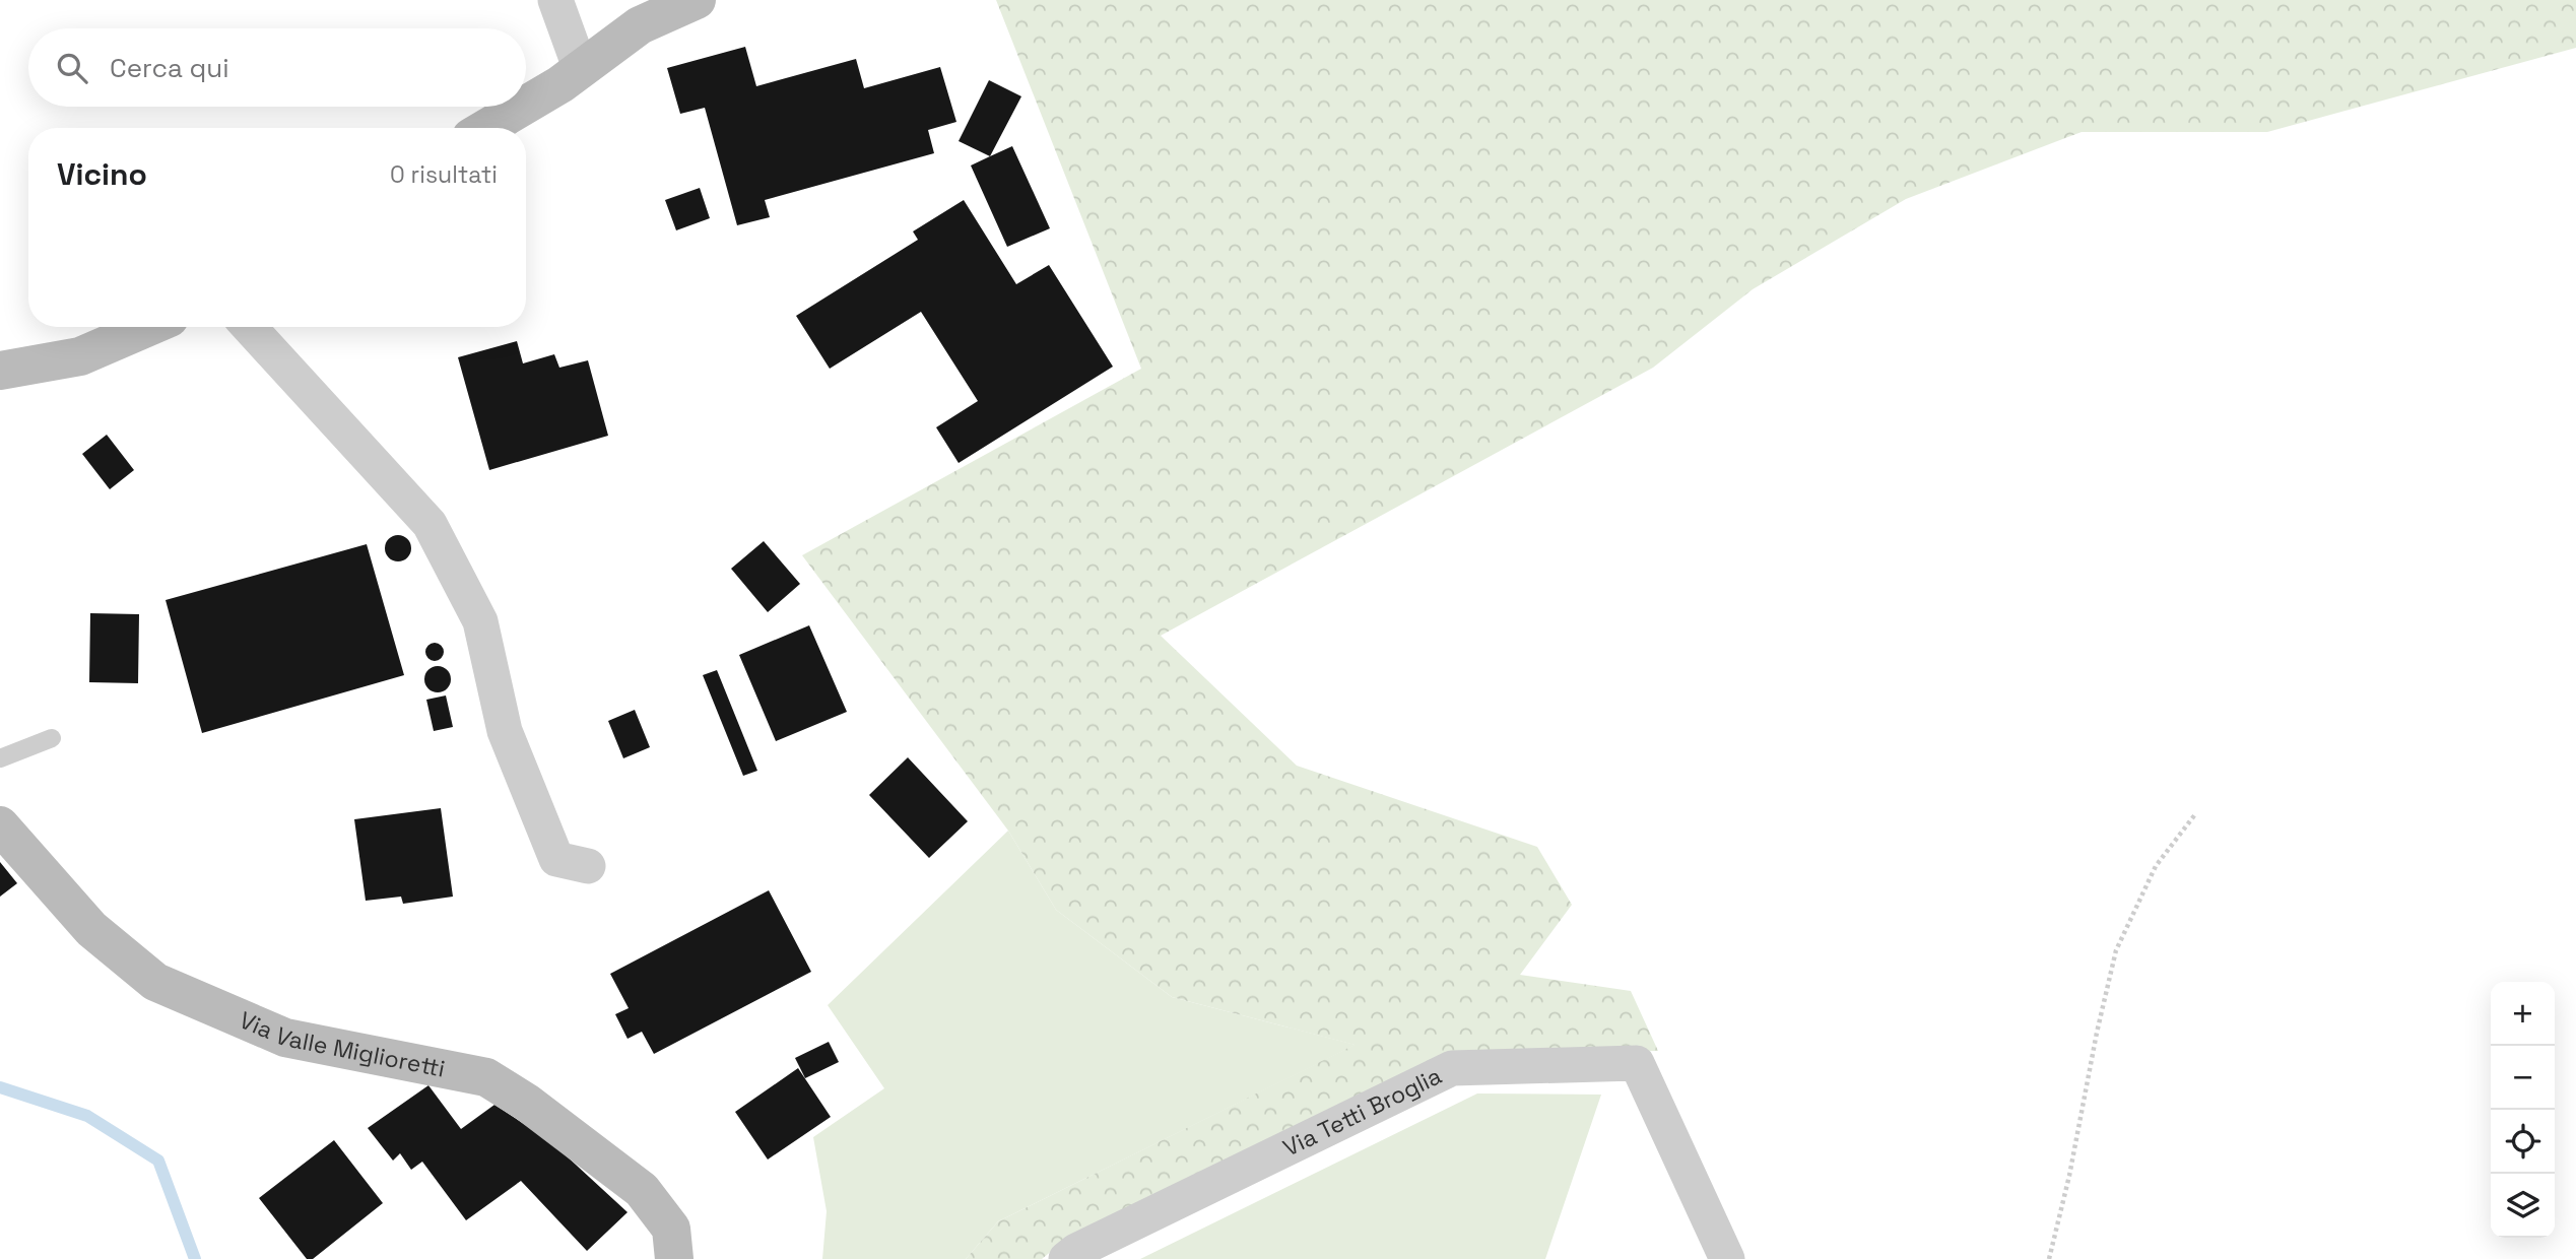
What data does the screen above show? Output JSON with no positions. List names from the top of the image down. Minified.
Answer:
{"streets":{"street":["Via Valle Miglioretti","Via Tetti Broglia"]},"page":{"search":"Cerca qui","heading":["Vicino","0 risultati"],"map_buttons":["+","−"]}}
